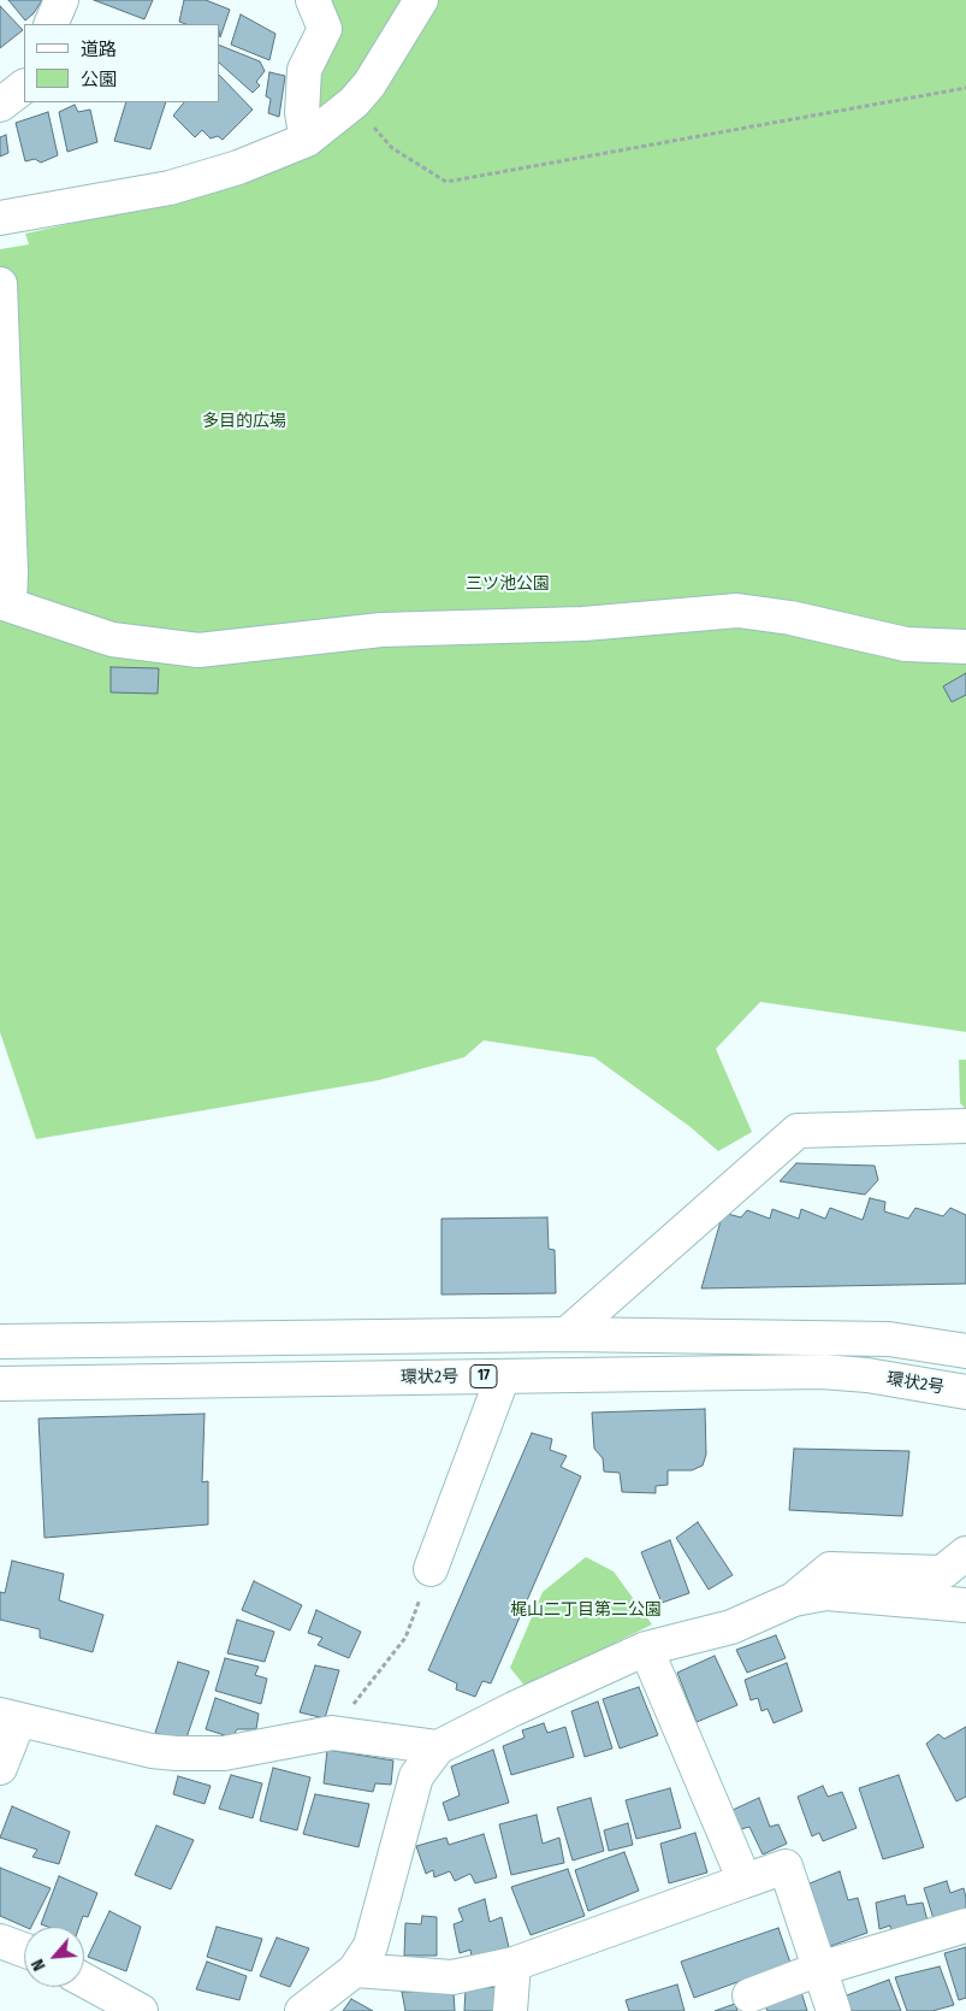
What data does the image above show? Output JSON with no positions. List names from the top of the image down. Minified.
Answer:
{"streets":{"street":["17","環状2号"]},"parks":["多目的広場","三ツ池公園","梶山二丁目第二公園"],"legend":["道路","公園"],"north":"bottom left"}
